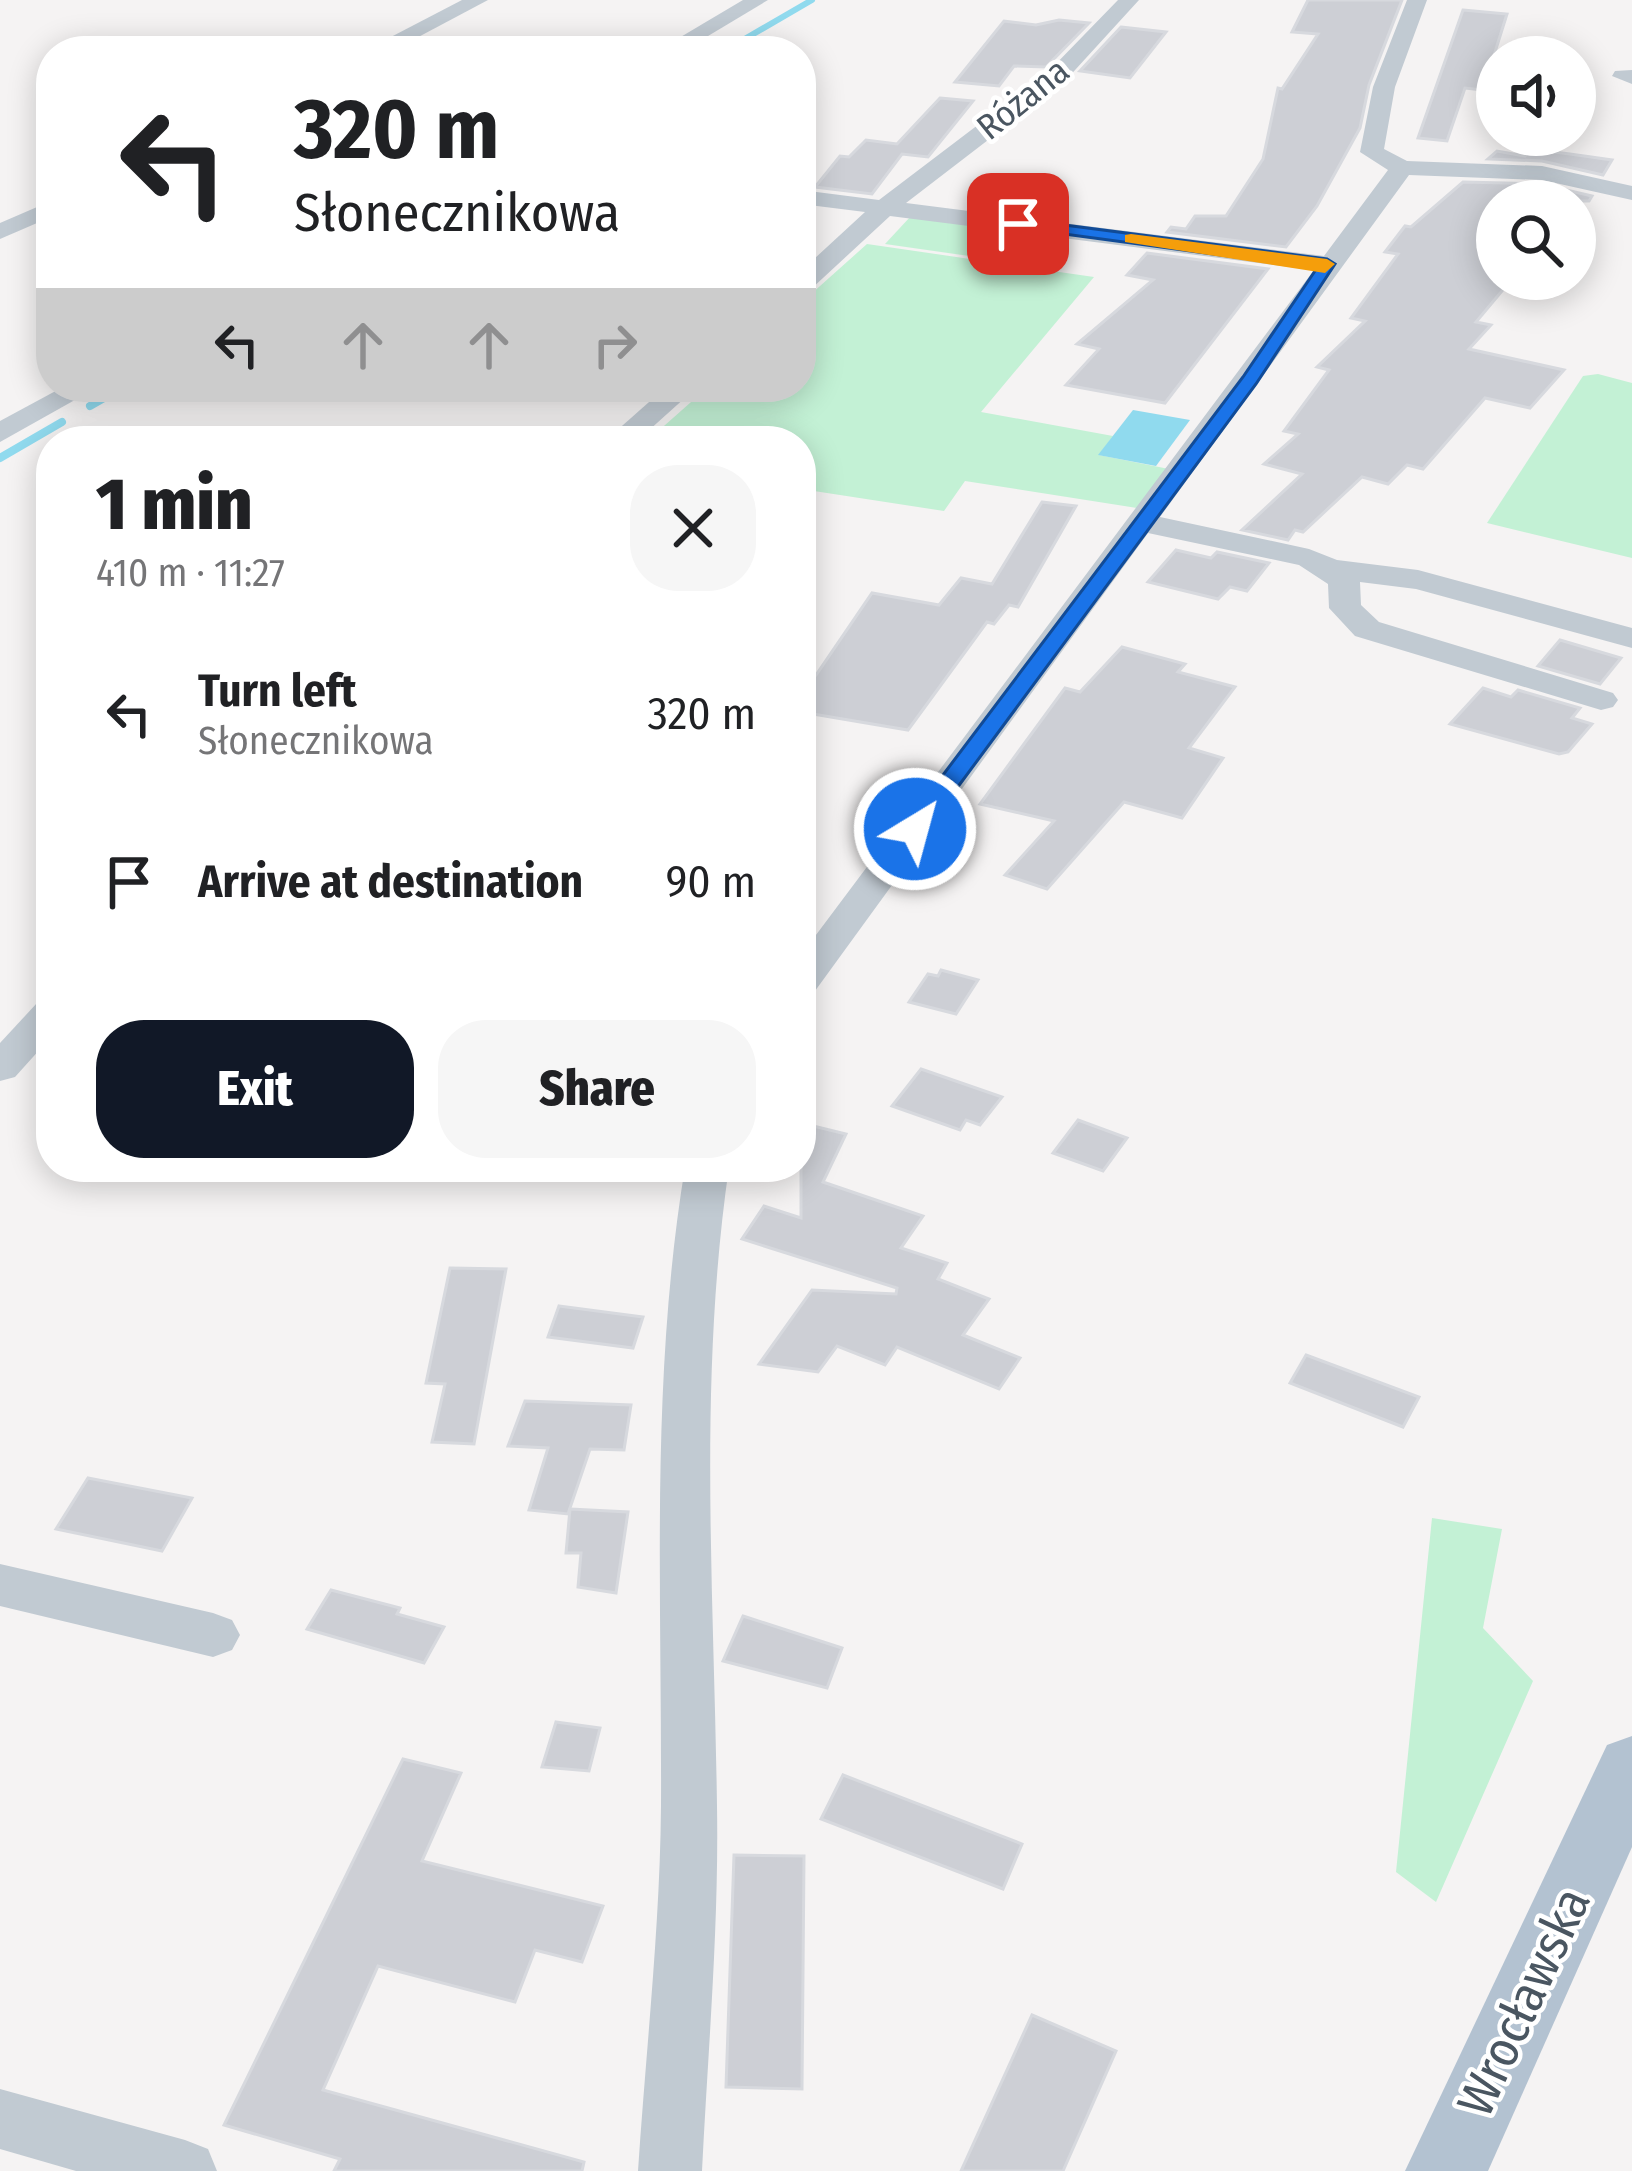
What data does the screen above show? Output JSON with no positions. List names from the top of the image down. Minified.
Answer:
{"streets":{"main road":["Wrocławska"],"street":["Różana"]},"page":{"turn":["320 m","Słonecznikowa"],"heading":["1 min","410 m · 11:27"],"list":[{"name":"Turn left","note":"Słonecznikowa","value":"320 m"},{"name":"Arrive at destination","value":"90 m"}],"buttons":["Exit","Share"]}}
